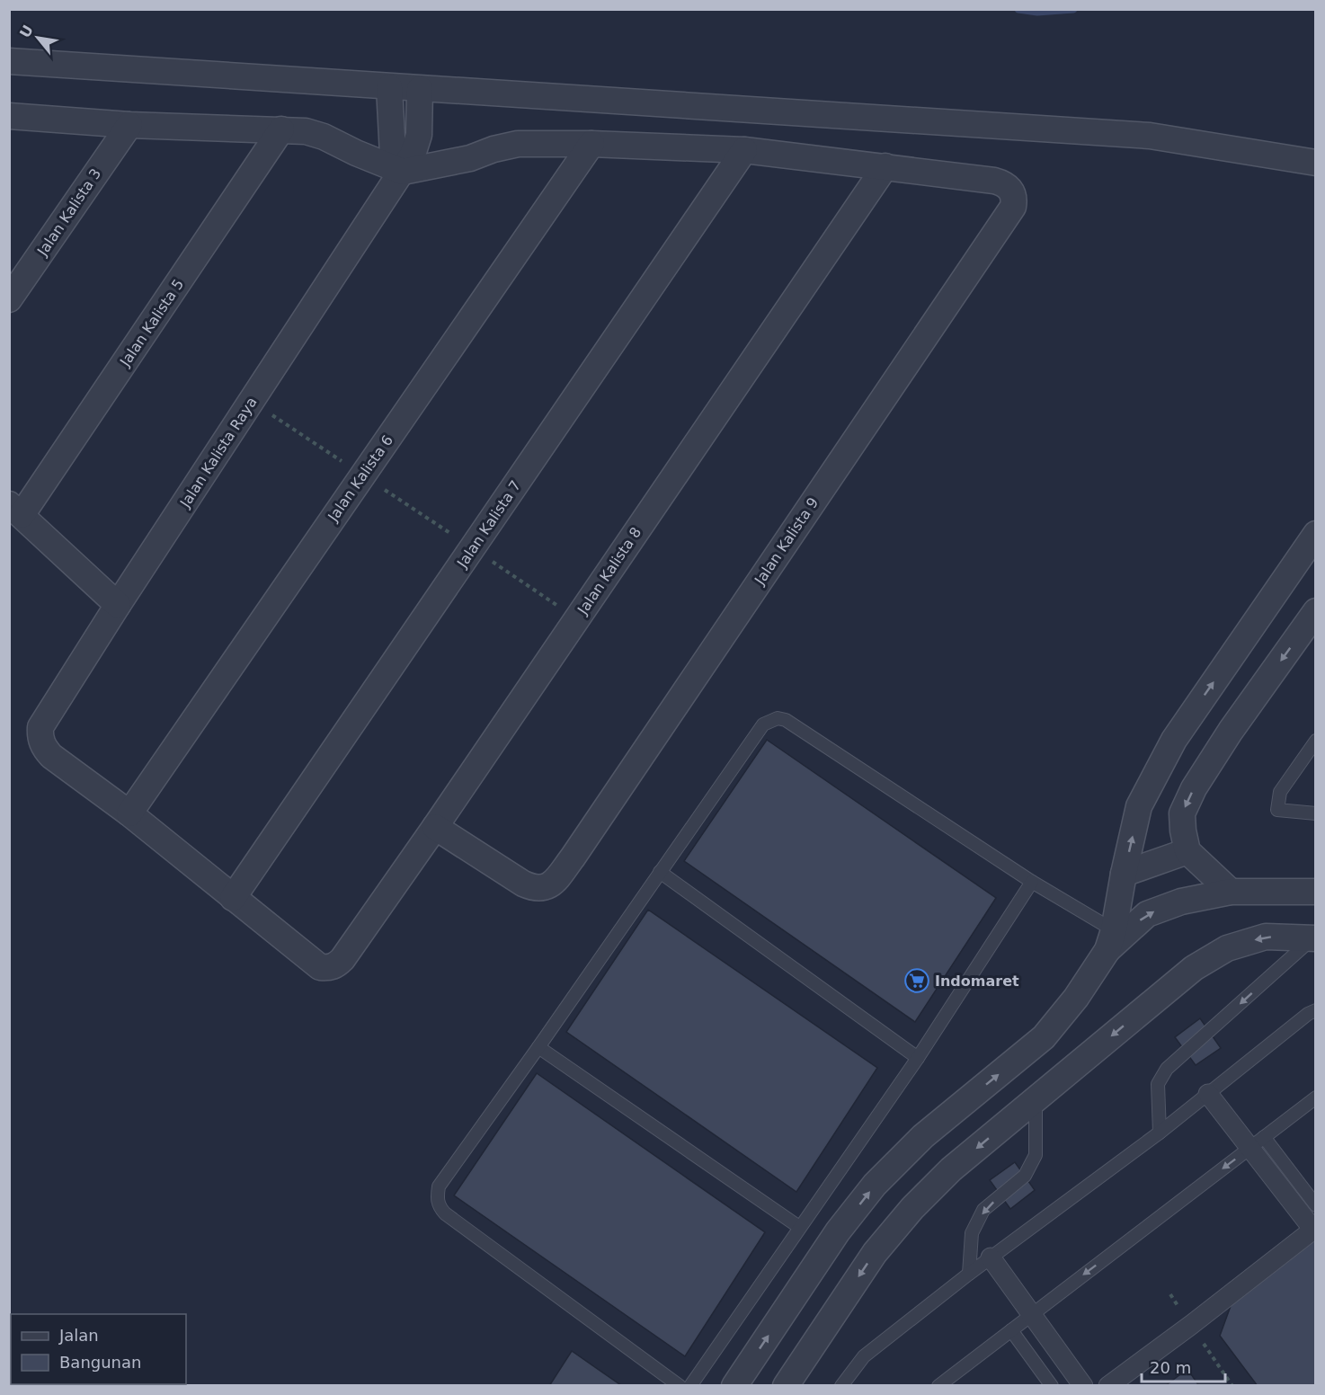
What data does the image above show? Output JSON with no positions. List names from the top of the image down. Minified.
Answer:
{"streets":{"street":["Jalan Kalista 3","Jalan Kalista 5","Jalan Kalista Raya","Jalan Kalista 6","Jalan Kalista 7","Jalan Kalista 9","Jalan Kalista 8"]},"crossings":[["Jalan Kalista Raya","Jalan Kalista 6"],["Jalan Kalista 7","Jalan Kalista 8"],["Jalan Kalista 9","Jalan Kalista 8"]],"places":{"supermarket":["Indomaret"]},"legend":["Jalan","Bangunan"],"scale_bar":"20 m","north":"top left"}
